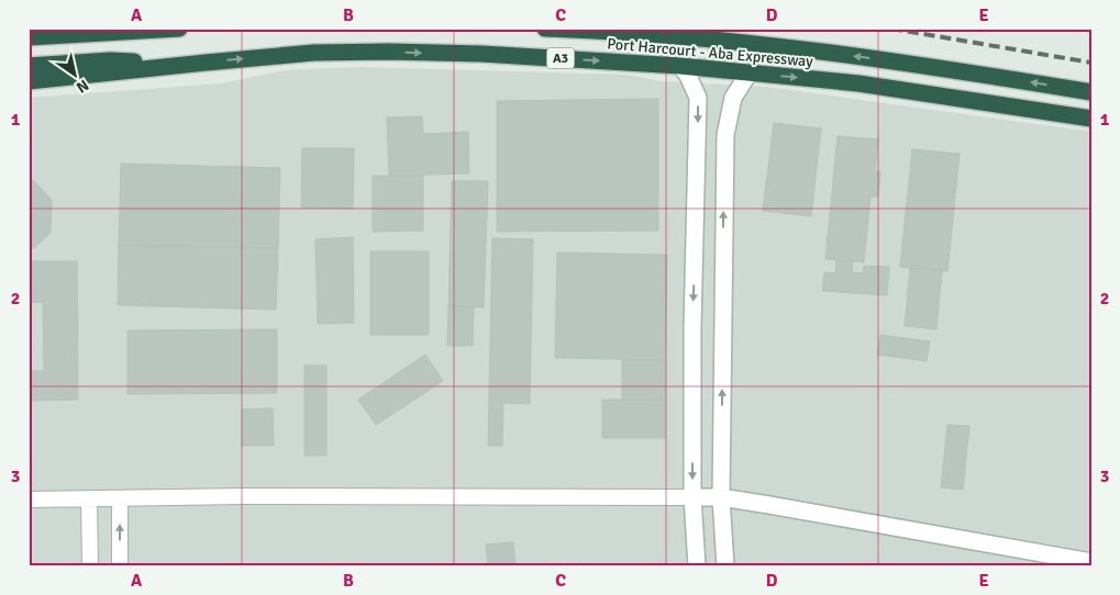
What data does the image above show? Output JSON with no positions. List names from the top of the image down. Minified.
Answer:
{"streets":{"highway":["Port Harcourt - Aba Expressway","A3"]},"north":"bottom right","grid":{"columns":["A","B","C","D","E"],"rows":["1","2","3"]}}
